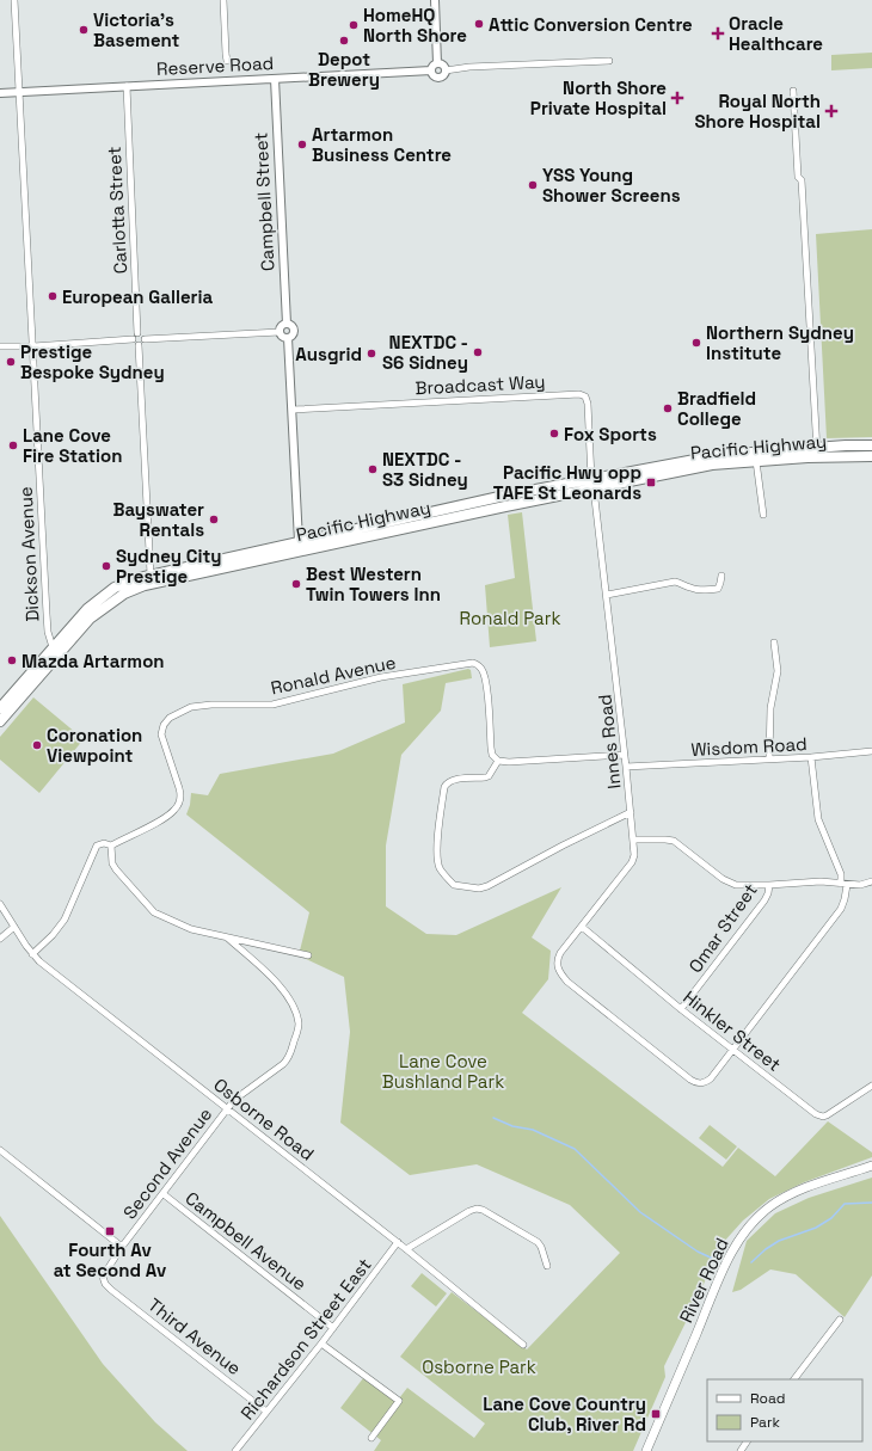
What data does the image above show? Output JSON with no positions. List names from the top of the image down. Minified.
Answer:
{"streets":{"main road":["Pacific Highway","River Road"],"street":["Reserve Road","Campbell Street","Carlotta Street","Broadcast Way","Dickson Avenue","Ronald Avenue","Innes Road","Wisdom Road","Omar Street","Hinkler Street","Osborne Road","Second Avenue","Campbell Avenue","Third Avenue","Richardson Street East"]},"crossings":[["Reserve Road","Campbell Street"],["Reserve Road","Carlotta Street"],["Reserve Road","Dickson Avenue"],["Broadcast Way","Pacific Highway"],["Broadcast Way","Innes Road"],["Pacific Highway","Dickson Avenue"],["Pacific Highway","Innes Road"],["Ronald Avenue","Osborne Road"],["Innes Road","Wisdom Road"],["Innes Road","Hinkler Street"],["Omar Street","Hinkler Street"],["Osborne Road","Second Avenue"],["Osborne Road","Richardson Street East"],["Second Avenue","Campbell Avenue"],["Second Avenue","Third Avenue"],["Campbell Avenue","Richardson Street East"],["Third Avenue","Richardson Street East"]],"parks":["Ronald Park","Lane Cove Bushland Park","Osborne Park"],"places":{"other":["Attic Conversion Centre","HomeHQ North Shore","Victoria's Basement","Depot Brewery","Artarmon Business Centre","YSS Young Shower Screens","European Galleria","Northern Sydney Institute","NEXTDC - S6 Sidney","Ausgrid","Prestige Bespoke Sydney","Bradfield College","Fox Sports","Lane Cove Fire Station","NEXTDC - S3 Sidney","Bayswater Rentals","Sydney City Prestige","Best Western Twin Towers Inn","Mazda Artarmon","Coronation Viewpoint"],"health":["Oracle Healthcare","North Shore Private Hospital","Royal North Shore Hospital"],"transit":["Pacific Hwy opp TAFE St Leonards","Fourth Av at Second Av","Lane Cove Country Club, River Rd"]},"legend":["Road","Park"]}
